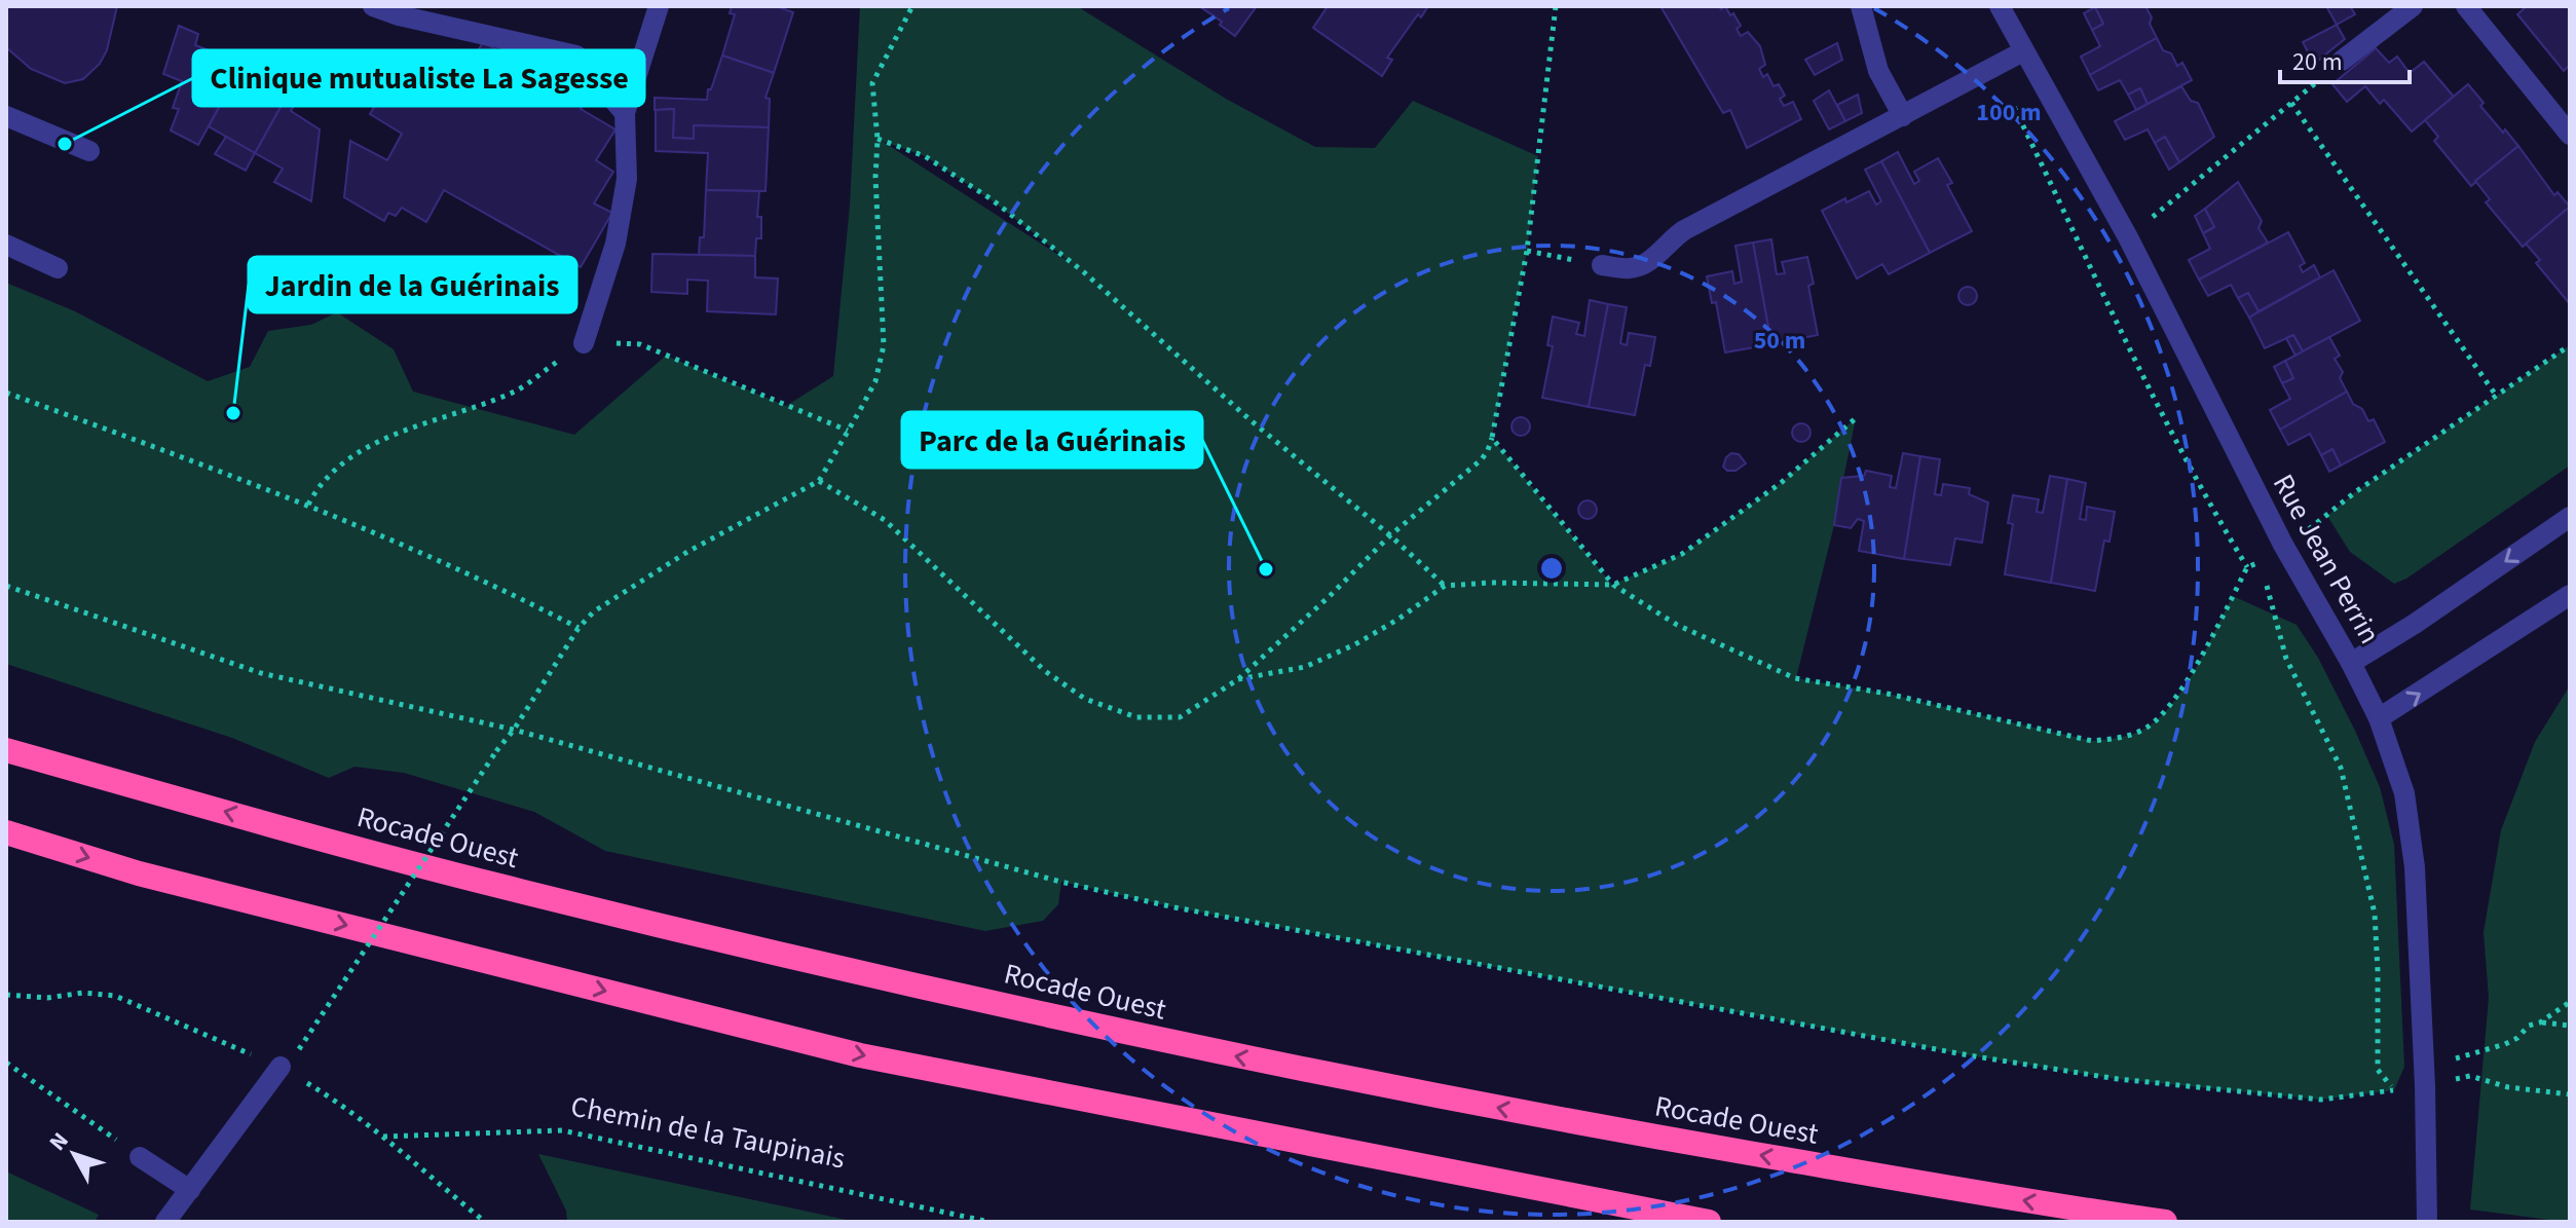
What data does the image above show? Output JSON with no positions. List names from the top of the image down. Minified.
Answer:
{"streets":{"highway":["Rocade Ouest"],"street":["Rue Jean Perrin"],"path":["Chemin de la Taupinais"]},"places":["Clinique mutualiste La Sagesse","Jardin de la Guérinais","Parc de la Guérinais"],"scale_bar":"20 m","north":"top left","rings":["100 m","50 m"]}
